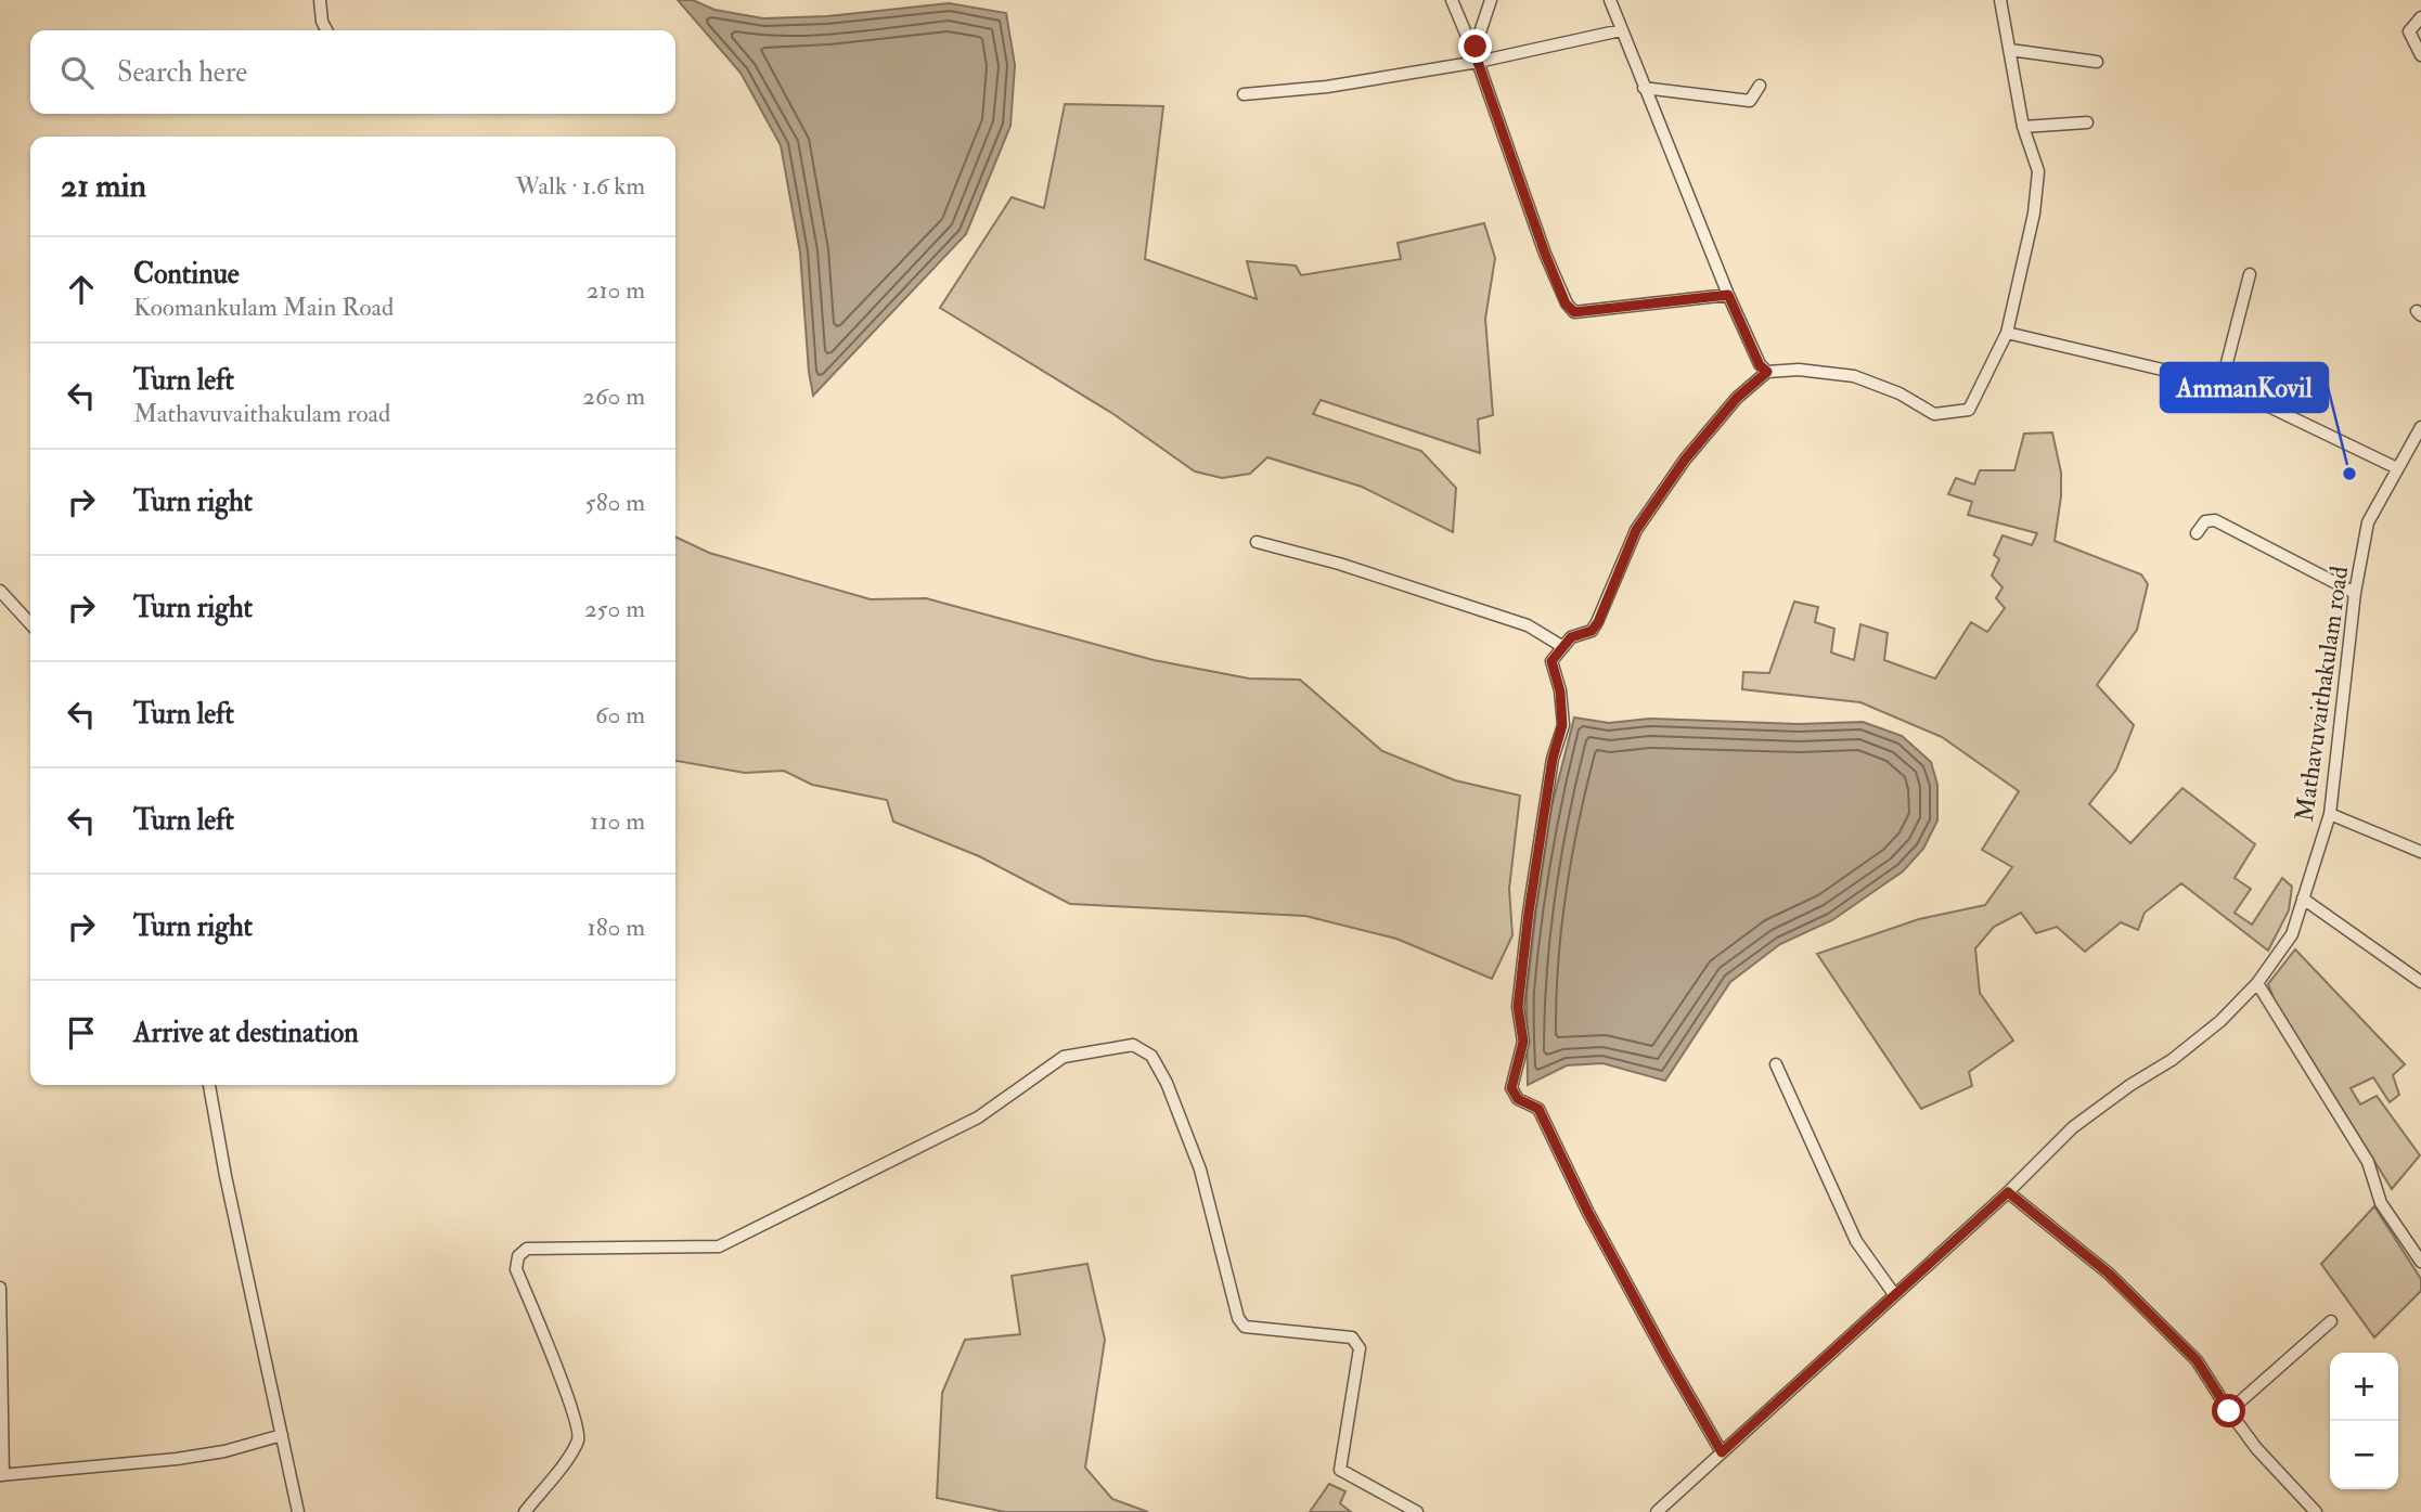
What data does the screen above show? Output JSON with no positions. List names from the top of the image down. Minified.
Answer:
{"streets":{"street":["Mathavuvaithakulam road"]},"places":["AmmanKovil"],"page":{"search":"Search here","heading":["21 min","Walk · 1.6 km"],"list":[["Continue","Koomankulam Main Road","210 m"],["Turn left","Mathavuvaithakulam road","260 m"],["Turn right","580 m"],["Turn right","250 m"],["Turn left","60 m"],["Turn left","110 m"],["Turn right","180 m"],"Arrive at destination"],"map_buttons":["+","−"]}}
